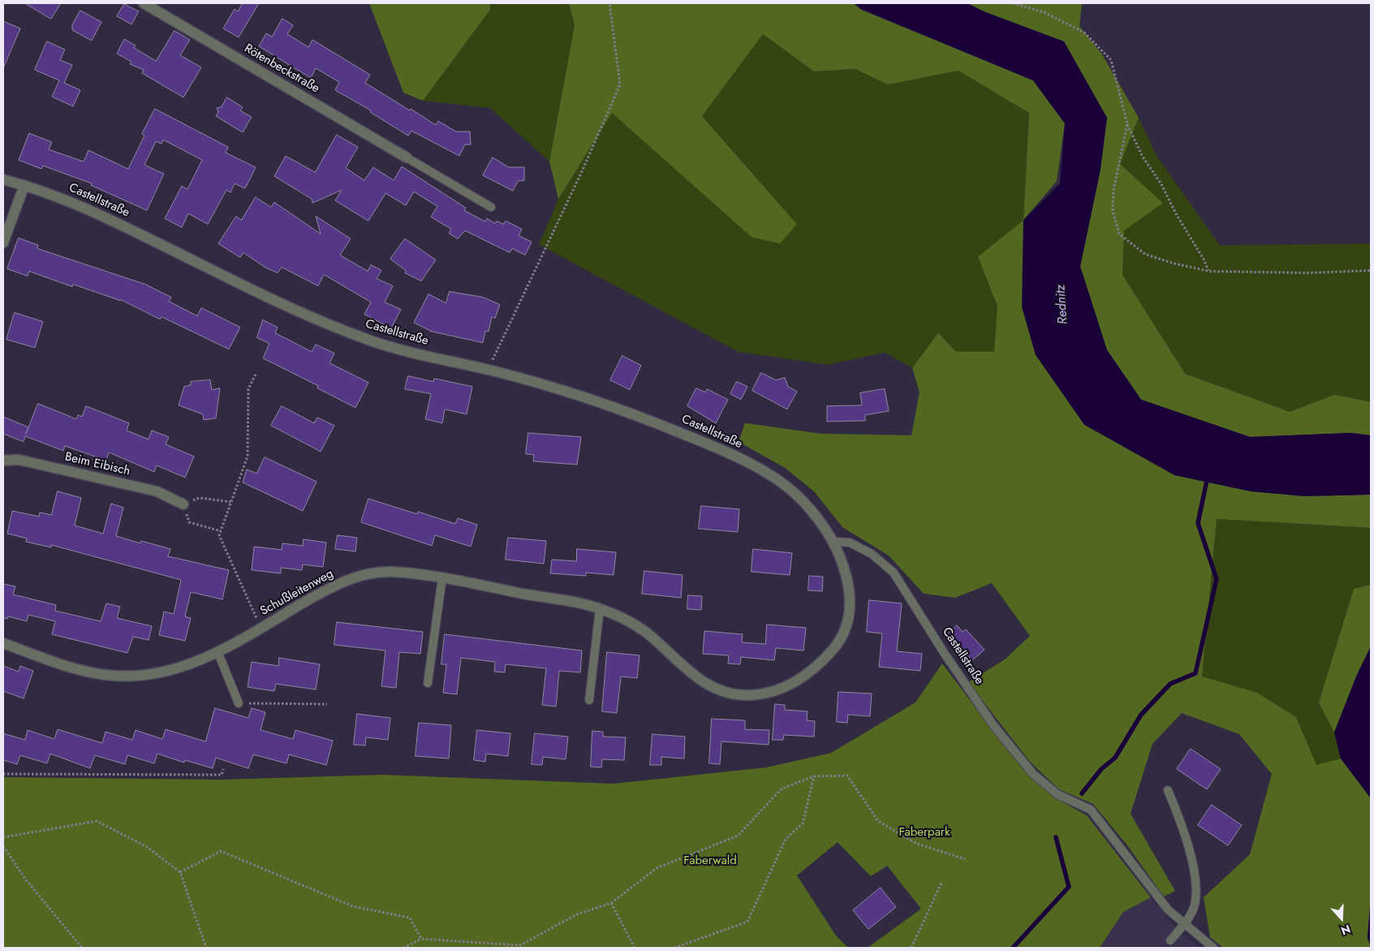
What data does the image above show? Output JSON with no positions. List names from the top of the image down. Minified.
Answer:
{"streets":{"street":["Rötenbeckstraße","Castellstraße","Beim Eibisch","Schußleitenweg"]},"crossings":[["Castellstraße","Schußleitenweg"]],"water":["Rednitz"],"parks":["Faberpark","Faberwald"],"north":"bottom"}
